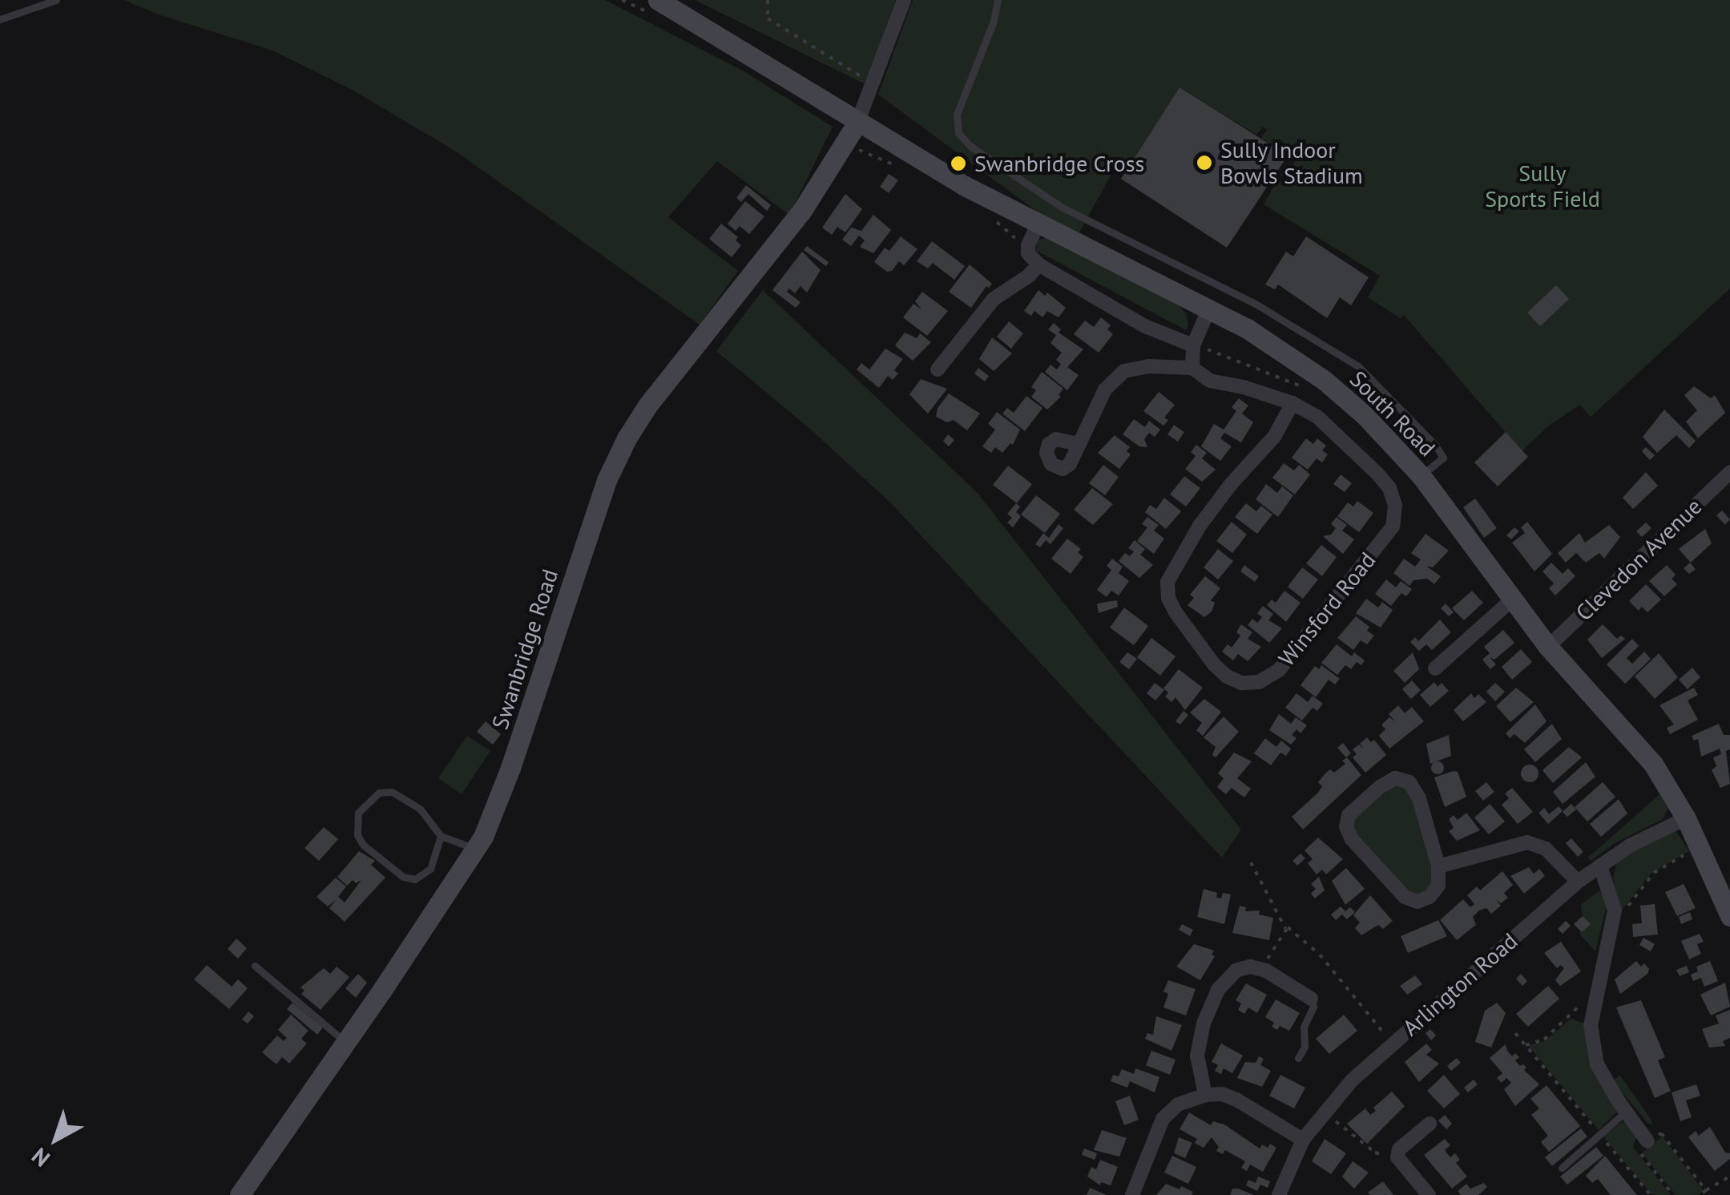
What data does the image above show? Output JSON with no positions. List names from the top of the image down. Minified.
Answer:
{"streets":{"main road":["South Road","Swanbridge Road"],"street":["Clevedon Avenue","Winsford Road","Arlington Road"]},"crossings":[["South Road","Clevedon Avenue"],["South Road","Swanbridge Road"],["South Road","Arlington Road"]],"parks":["Sully Sports Field"],"places":["Sully Indoor Bowls Stadium","Swanbridge Cross"],"north":"bottom left"}
